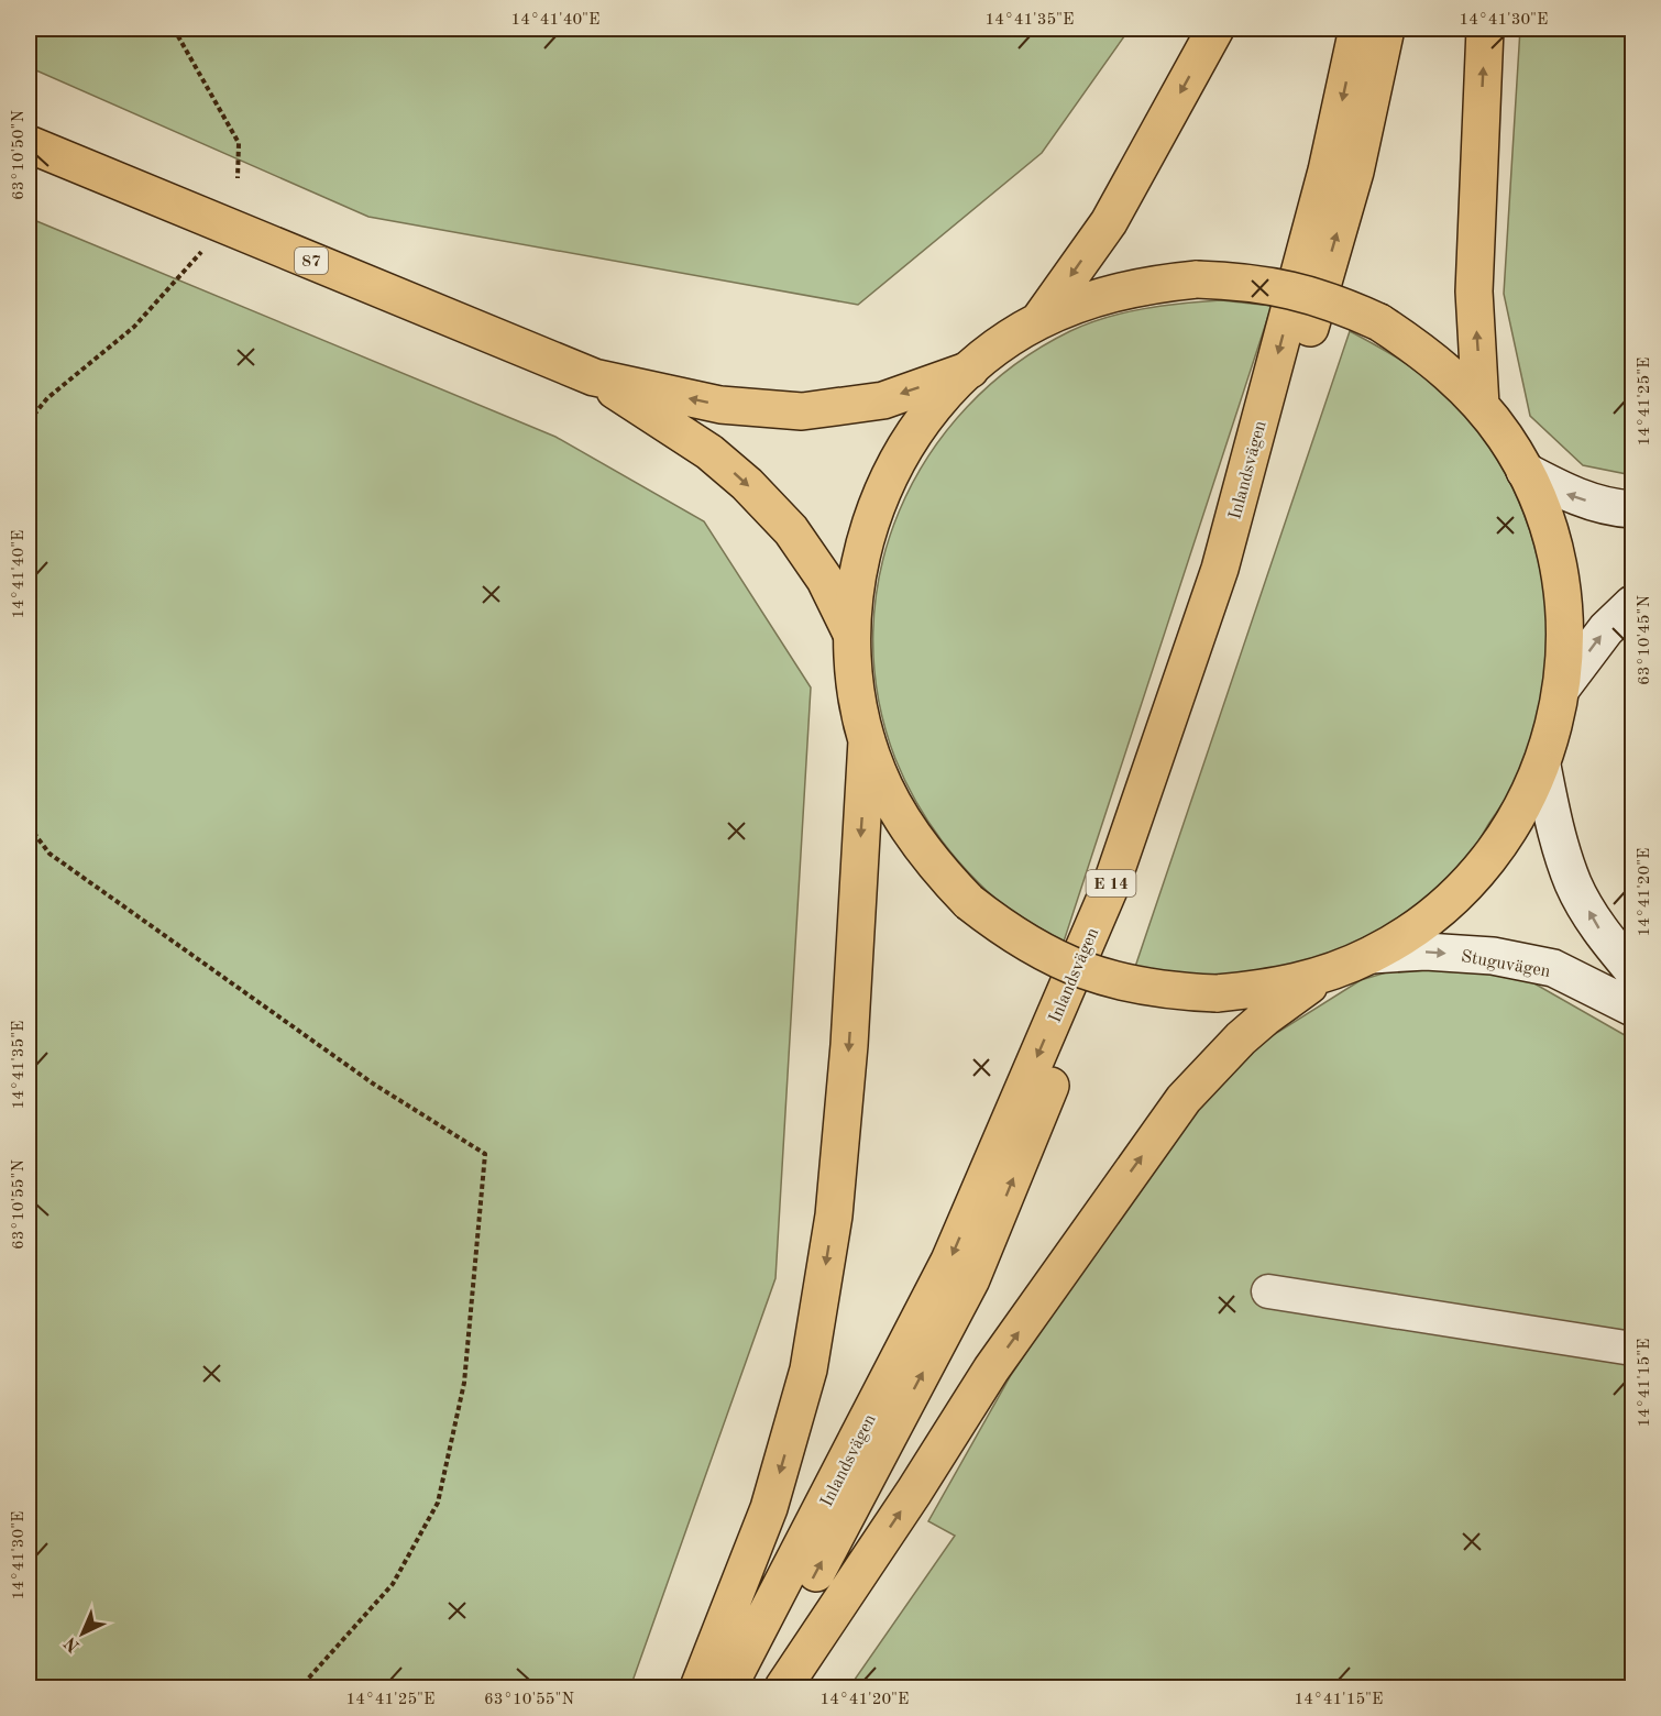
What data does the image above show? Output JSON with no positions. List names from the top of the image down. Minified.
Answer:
{"streets":{"main road":["87","Inlandsvägen","E 14","Stuguvägen"]},"one_way":["Stuguvägen"],"north":"bottom left","coordinates":["14°41'40\"E","14°41'35\"E","14°41'30\"E","63°10'50\"N","14°41'25\"E","63°10'45\"N","14°41'20\"E","63°10'55\"N","14°41'15\"E"]}
